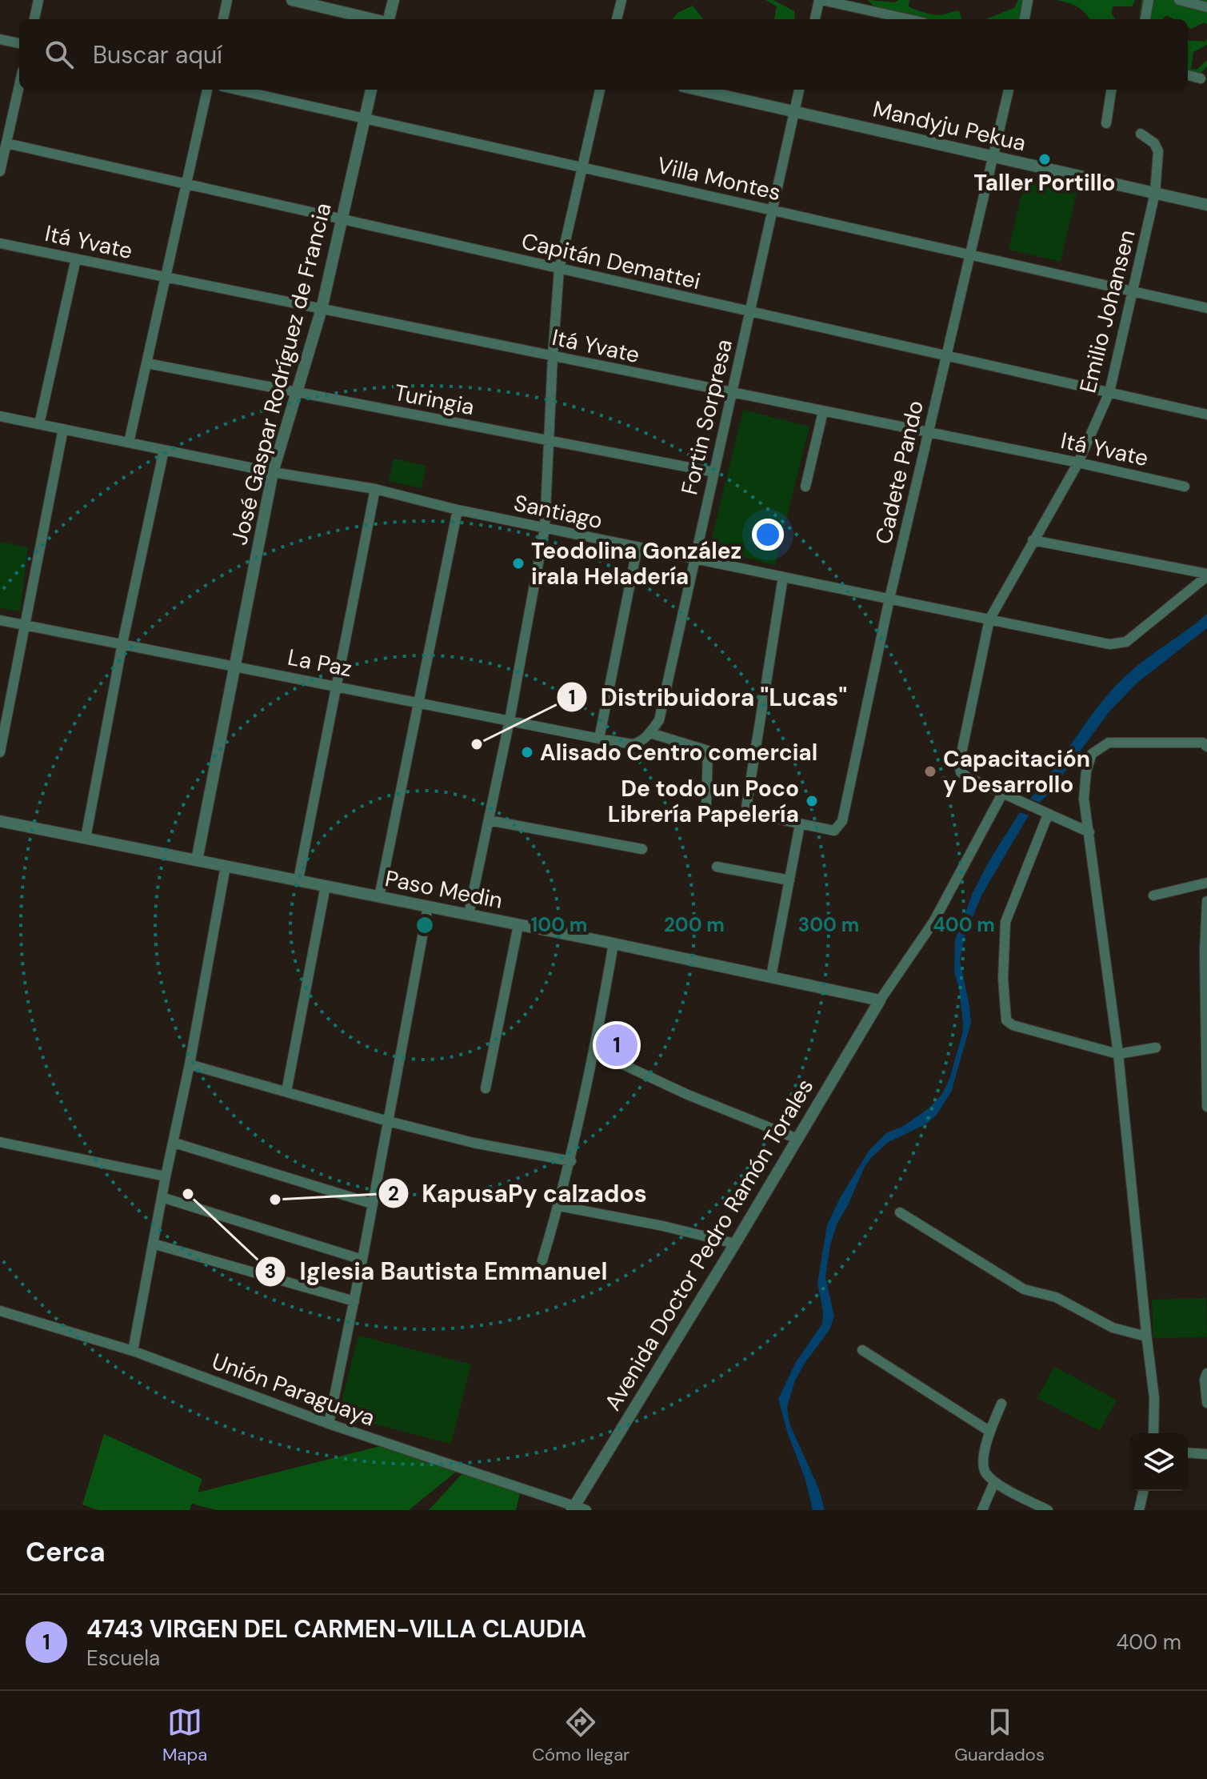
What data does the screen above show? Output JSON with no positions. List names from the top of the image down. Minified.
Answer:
{"streets":{"street":["Mandyju Pekua","Villa Montes","Itá Yvate","Capitán Demattei","Emilio Johansen","José Gaspar Rodríguez de Francia","Turingia","Fortin Sorpresa","Cadete Pando","Santiago","La Paz","Paso Medin","Avenida Doctor Pedro Ramón Torales","Unión Paraguaya"]},"crossings":[["Mandyju Pekua","Emilio Johansen"],["Mandyju Pekua","Fortin Sorpresa"],["Mandyju Pekua","Cadete Pando"],["Villa Montes","Emilio Johansen"],["Villa Montes","José Gaspar Rodríguez de Francia"],["Villa Montes","Fortin Sorpresa"],["Villa Montes","Cadete Pando"],["Itá Yvate","Emilio Johansen"],["Itá Yvate","José Gaspar Rodríguez de Francia"],["Itá Yvate","Fortin Sorpresa"],["Itá Yvate","Cadete Pando"],["Capitán Demattei","Emilio Johansen"],["Capitán Demattei","José Gaspar Rodríguez de Francia"],["Capitán Demattei","Fortin Sorpresa"],["Capitán Demattei","Cadete Pando"],["Emilio Johansen","Santiago"],["José Gaspar Rodríguez de Francia","Turingia"],["José Gaspar Rodríguez de Francia","Santiago"],["José Gaspar Rodríguez de Francia","La Paz"],["José Gaspar Rodríguez de Francia","Paso Medin"],["Turingia","Fortin Sorpresa"],["Fortin Sorpresa","Santiago"],["Fortin Sorpresa","La Paz"],["Cadete Pando","Santiago"],["Paso Medin","Avenida Doctor Pedro Ramón Torales"],["Avenida Doctor Pedro Ramón Torales","Unión Paraguaya"]],"places":["Taller Portillo","Teodolina González irala Heladería","Distribuidora \"Lucas\"","Alisado Centro comercial","Capacitación y Desarrollo","De todo un Poco Librería Papelería","Iglesia Bautista Emmanuel","KapusaPy calzados"],"page":{"search":"Buscar aquí","pins":"1","heading":"Cerca","list":[{"mark":"1","name":"4743 VIRGEN DEL CARMEN-VILLA CLAUDIA","note":"Escuela","value":"400 m"}],"nav":["Mapa","Cómo llegar","Guardados"]},"rings":["100 m","200 m","300 m","400 m"]}
